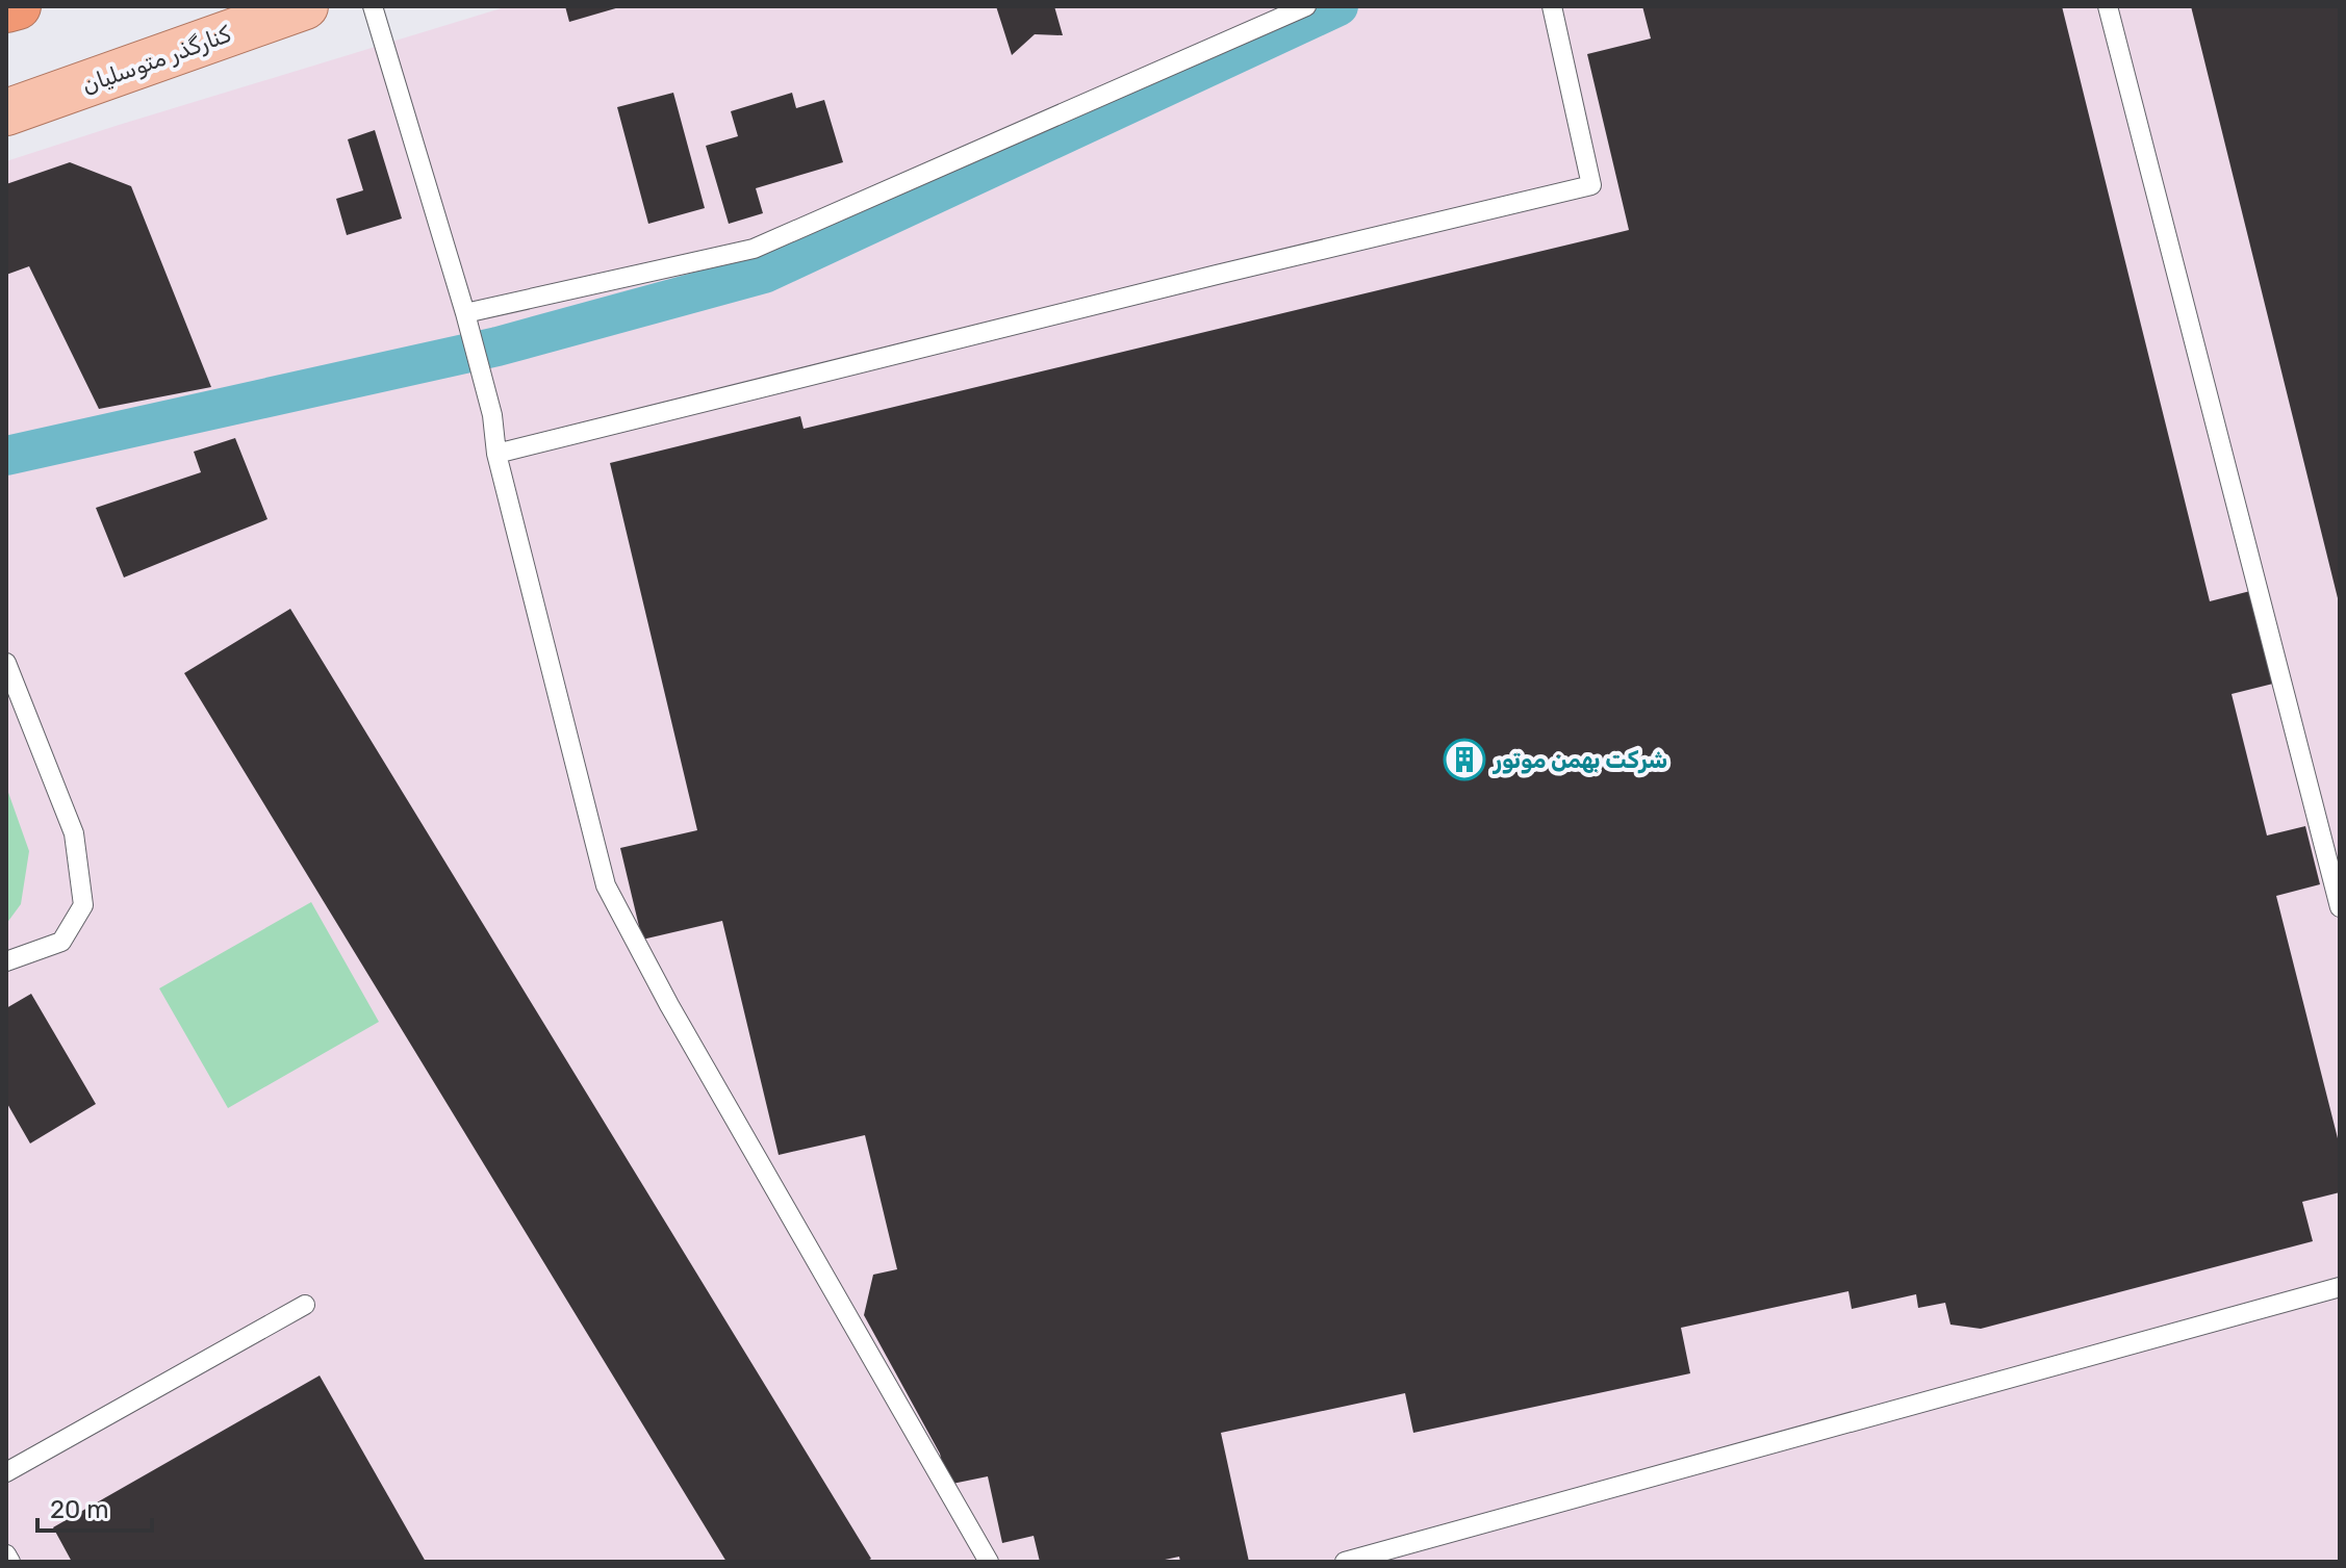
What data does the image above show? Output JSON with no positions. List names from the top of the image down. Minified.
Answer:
{"streets":{"main road":["کنارگذر متوسلیان"]},"places":{"building":["شركت بهمن موتور"]},"scale_bar":"20 m"}
